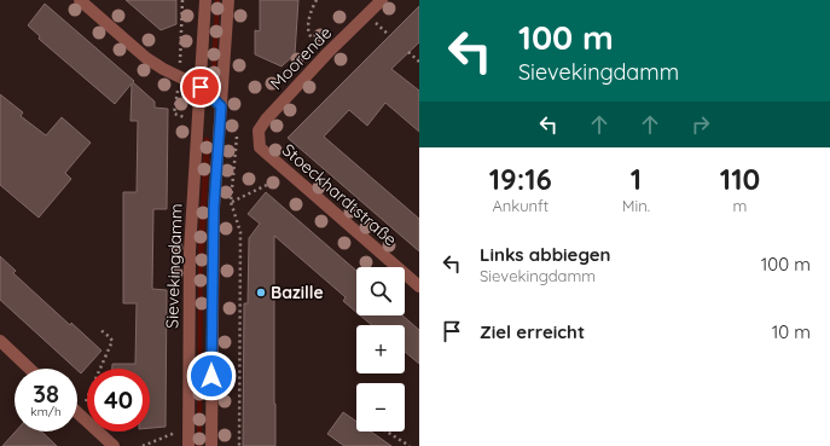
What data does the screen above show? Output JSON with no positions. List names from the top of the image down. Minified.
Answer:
{"streets":{"street":["Moorende","Stoeckhardtstraße","Sievekingdamm"]},"crossings":[["Moorende","Stoeckhardtstraße"]],"places":["Bazille"],"page":{"turn":["100 m","Sievekingdamm"],"eta":["19:16","Ankunft","1","Min.","110","m"],"list":[{"name":"Links abbiegen","note":"Sievekingdamm","value":"100 m"},{"name":"Ziel erreicht","value":"10 m"}],"map_buttons":["+","−"],"speed":"38 km/h","limit":"40"}}
